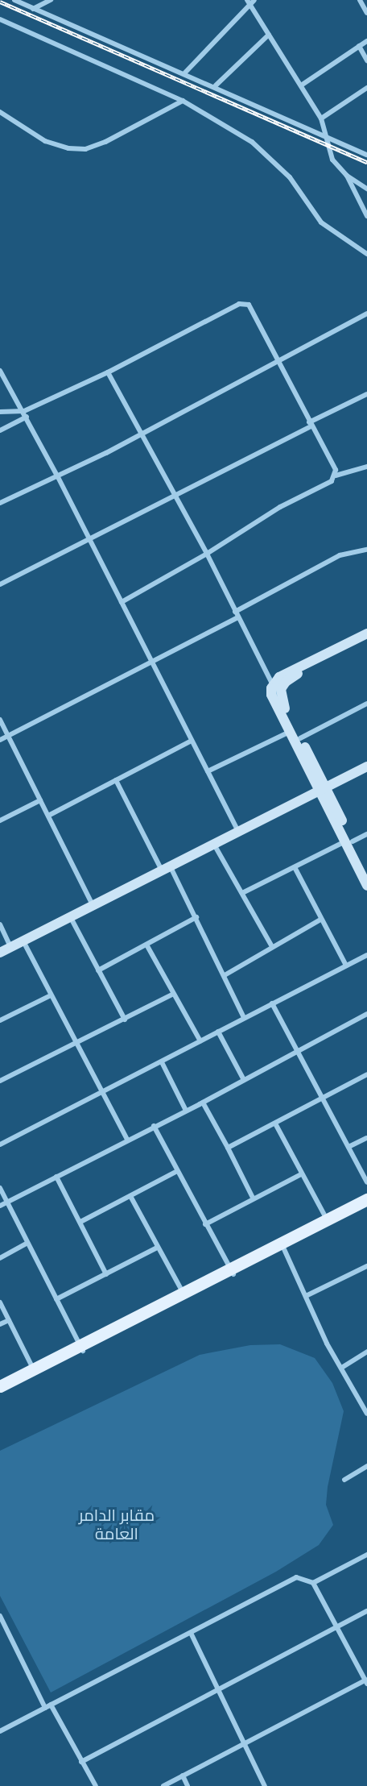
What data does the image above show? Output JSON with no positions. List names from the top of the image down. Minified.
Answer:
{"parks":["مقابر الدامر العامة"]}
